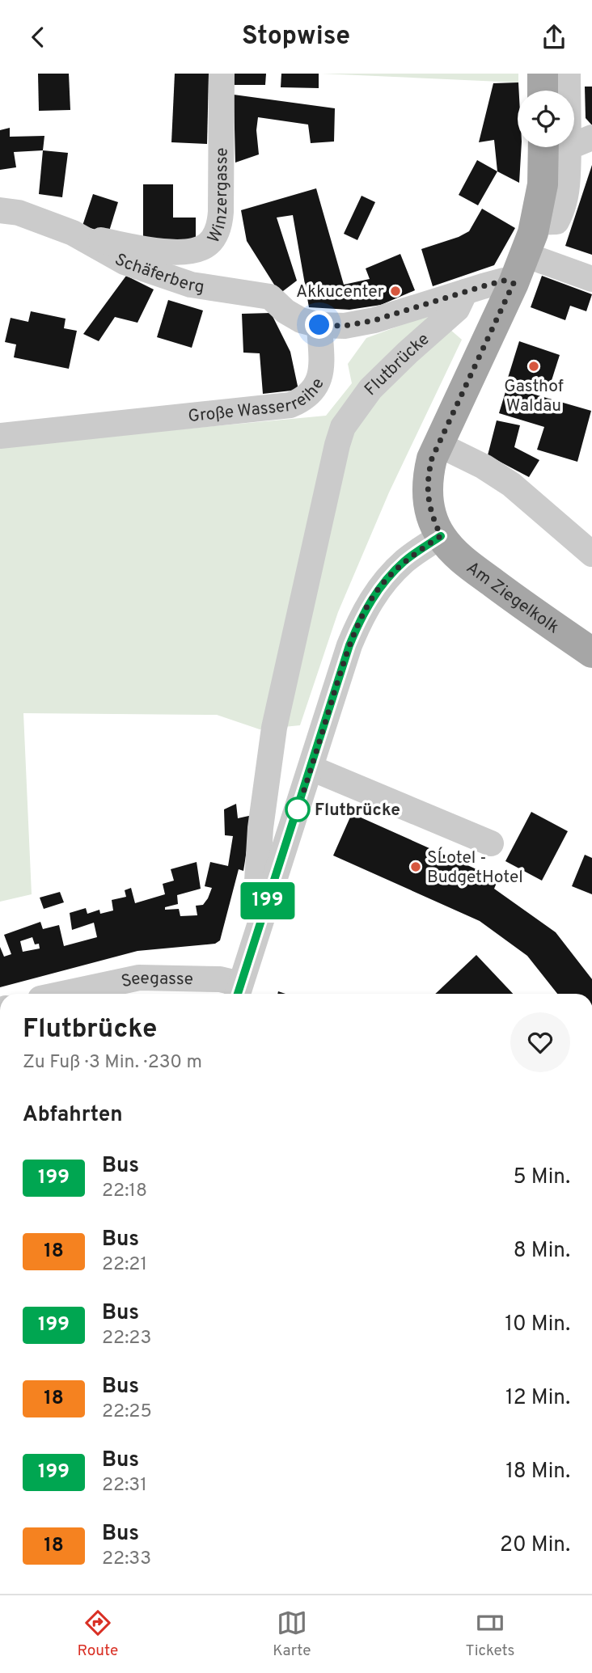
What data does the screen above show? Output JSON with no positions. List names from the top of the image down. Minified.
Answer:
{"streets":{"main road":["Am Ziegelkolk"],"street":["Winzergasse","Schäferberg","Flutbrücke","Große Wasserreihe","Seegasse"]},"crossings":[["Winzergasse","Schäferberg"],["Schäferberg","Große Wasserreihe"]],"places":["Akkucenter","Gasthof Waldau","Flutbrücke","SL´otel - BudgetHotel"],"lines":["bus line 199"],"page":{"header":"Stopwise","on_map":"199","heading":[["Flutbrücke","Zu Fuß · 3 Min. · 230 m"],"Abfahrten"],"list":[{"mark":"199","name":"Bus","note":"22:18","value":"5 Min."},{"mark":"18","name":"Bus","note":"22:21","value":"8 Min."},{"mark":"199","name":"Bus","note":"22:23","value":"10 Min."},{"mark":"18","name":"Bus","note":"22:25","value":"12 Min."},{"mark":"199","name":"Bus","note":"22:31","value":"18 Min."},{"mark":"18","name":"Bus","note":"22:33","value":"20 Min."}],"tabs":["Route","Karte","Tickets"]}}
